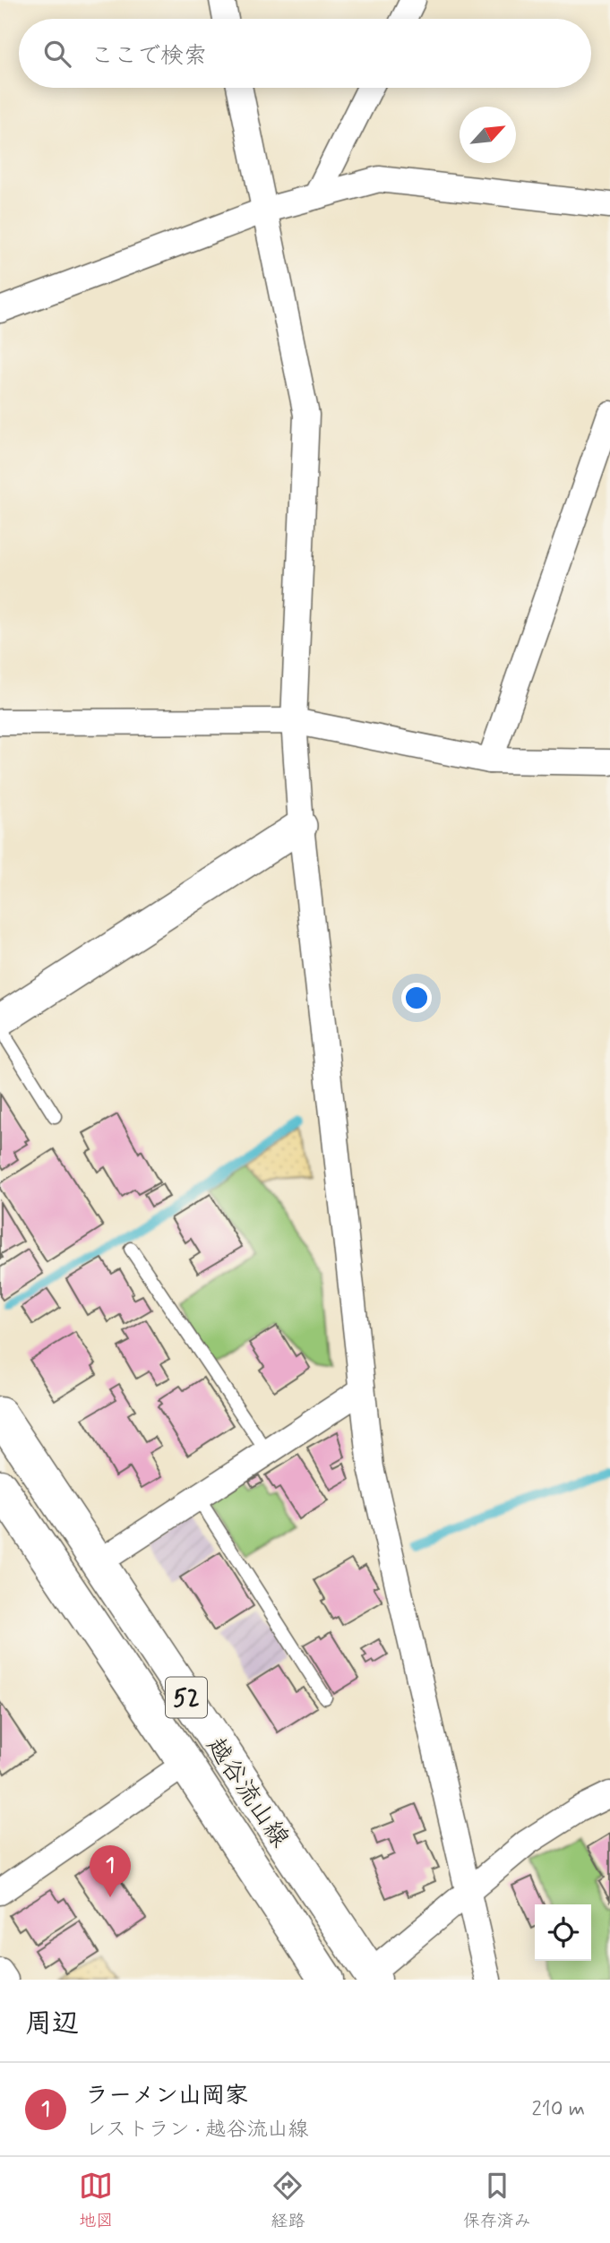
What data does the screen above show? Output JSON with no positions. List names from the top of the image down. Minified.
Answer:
{"streets":{"main road":["52","越谷流山線"]},"north":"top right","page":{"search":"ここで検索","pins":"1","heading":"周辺","list":[{"mark":"1","name":"ラーメン山岡家","note":"レストラン · 越谷流山線","value":"210 m"}],"nav":["地図","経路","保存済み"]}}
